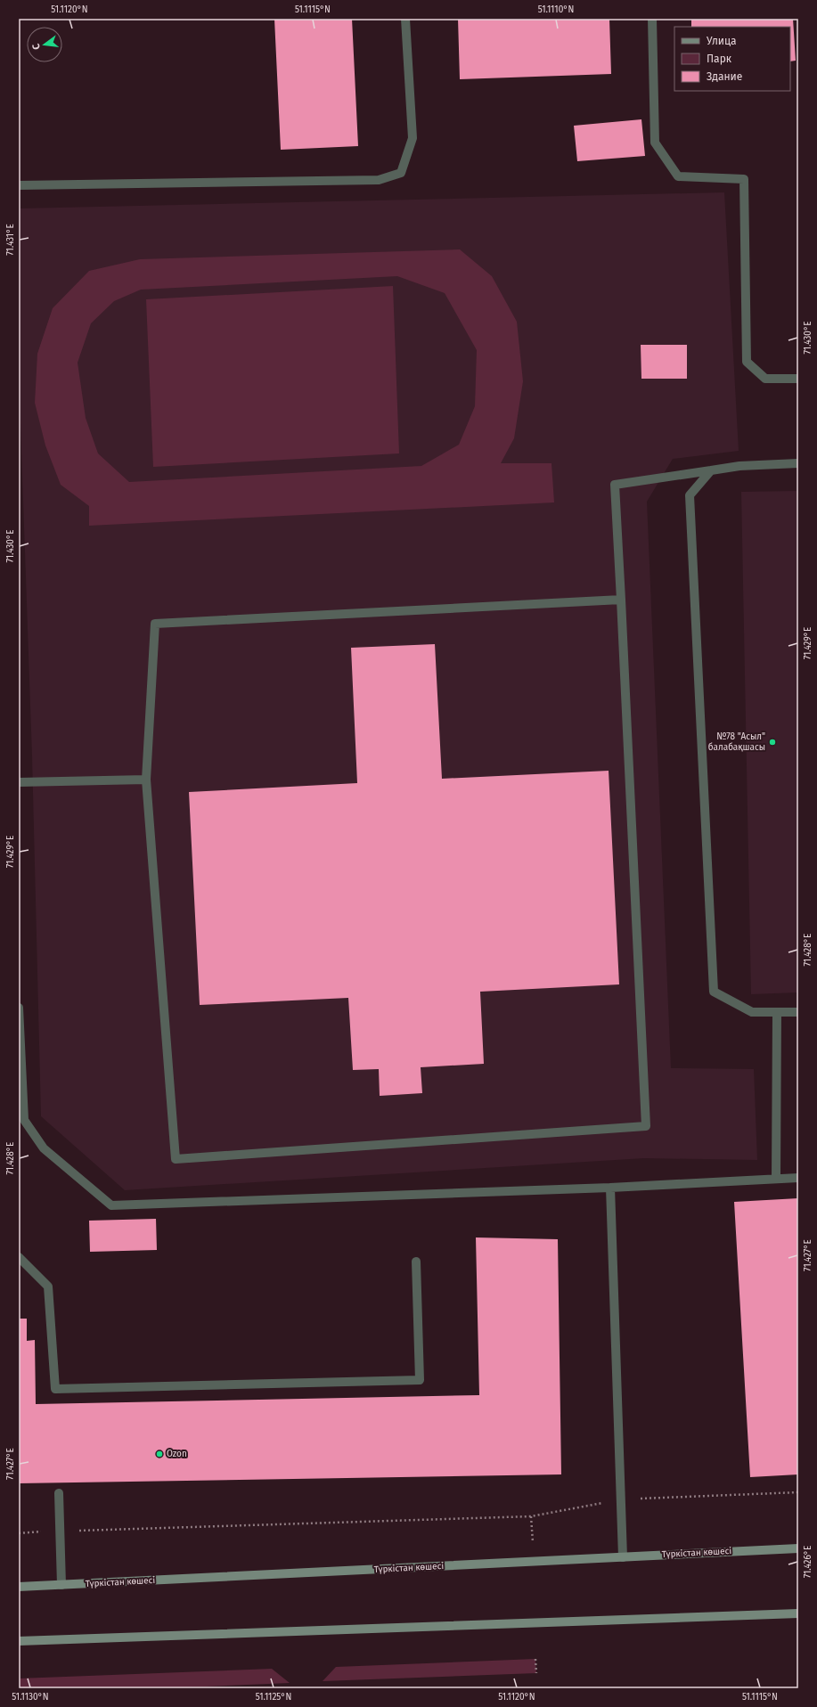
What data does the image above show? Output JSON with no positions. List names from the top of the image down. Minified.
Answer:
{"streets":{"main road":["Түркістан көшесі"]},"places":["№78 \"Асыл\" балабақшасы","Ozon"],"legend":["Улица","Парк","Здание"],"north":"left","coordinates":["51.1120°N","51.1115°N","51.1110°N","71.431°E","71.430°E","71.429°E","71.428°E","71.427°E","71.426°E","51.1130°N","51.1125°N"]}
